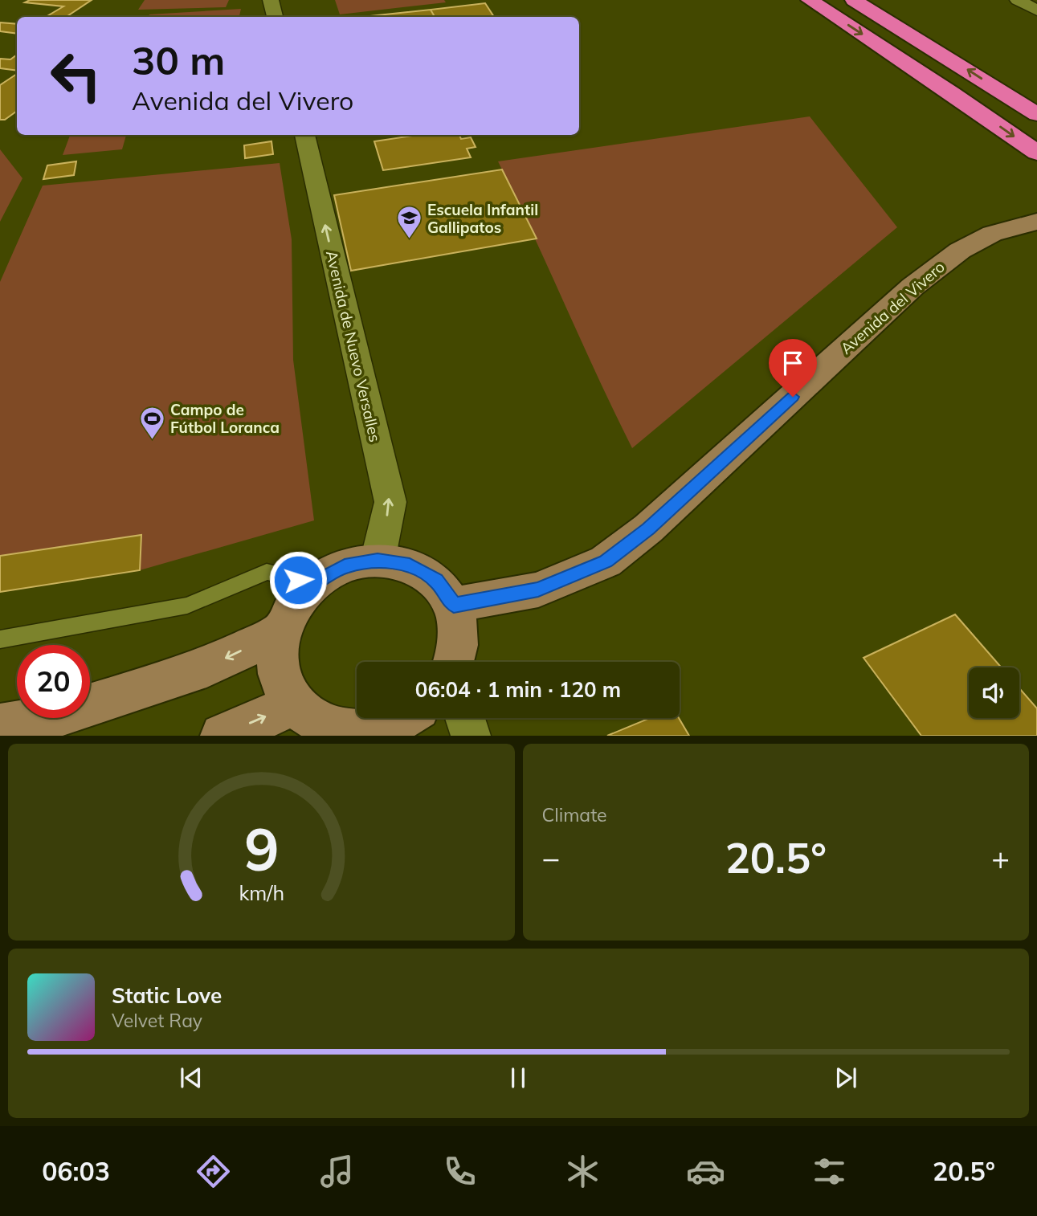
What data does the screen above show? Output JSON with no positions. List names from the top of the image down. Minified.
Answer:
{"streets":{"main road":["Avenida del Vivero"],"street":["Avenida de Nuevo Versalles"]},"one_way":["Avenida de Nuevo Versalles"],"places":{"school or university":["Escuela Infantil Gallipatos"],"sports":["Campo de Fútbol Loranca"]},"page":{"turn":["30 m","Avenida del Vivero"],"limit":"20","trip":"06:04 · 1 min · 120 m","tile":"Climate","heat":["−","20.5°","+"],"song":["Static Love","Velvet Ray"],"tabs":["06:03","20.5°"],"gauge":["9","km/h"]}}
